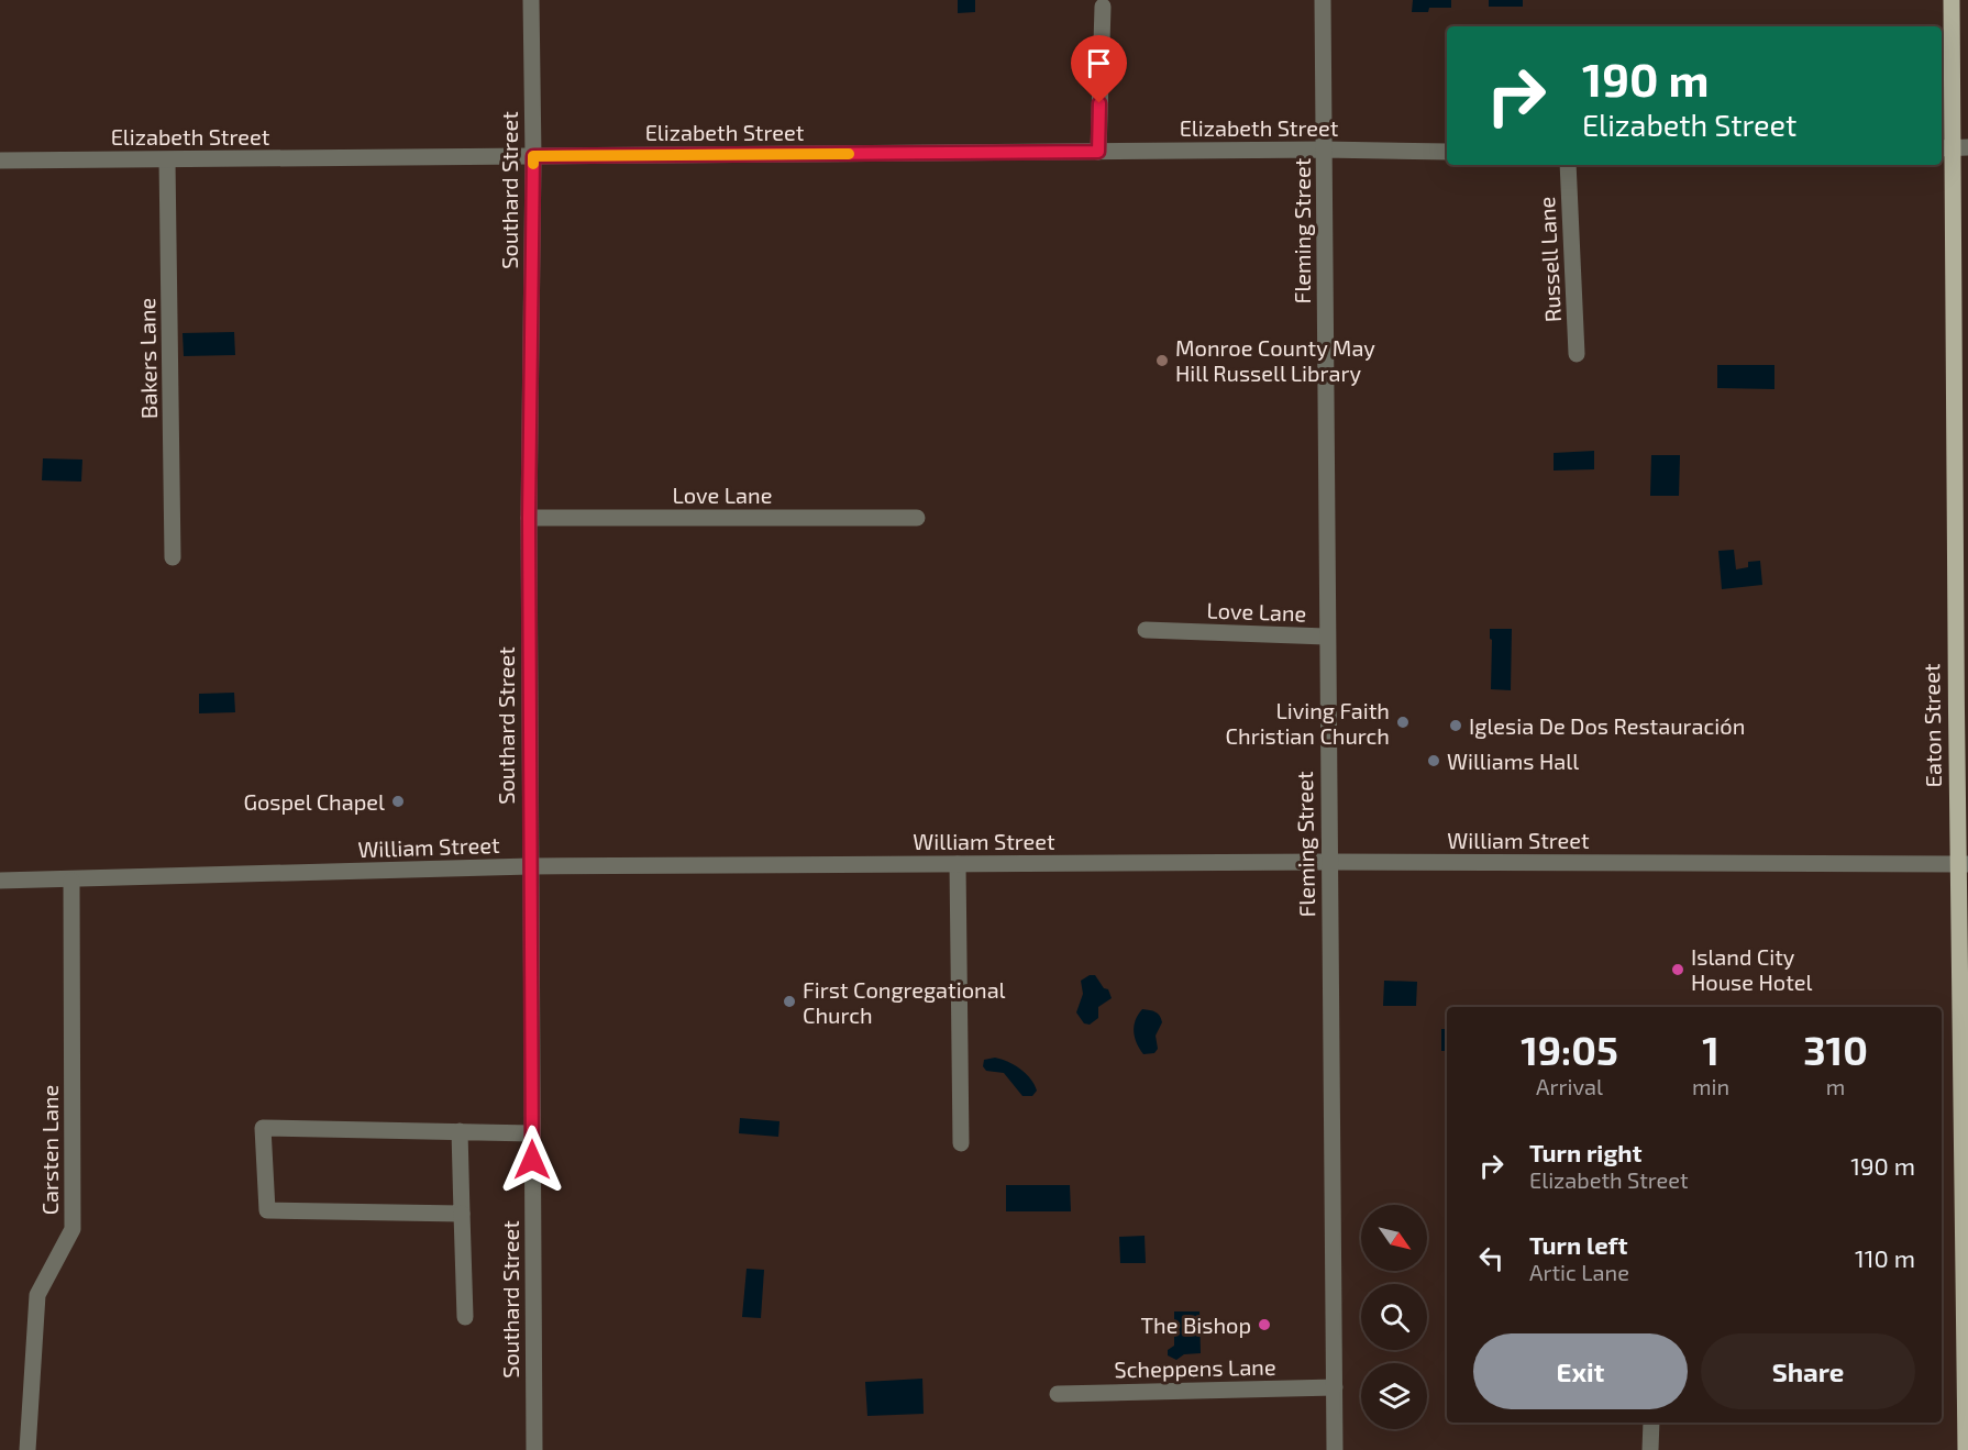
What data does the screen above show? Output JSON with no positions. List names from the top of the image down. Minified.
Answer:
{"streets":{"main road":["Eaton Street"],"street":["Elizabeth Street","Southard Street","Fleming Street","Russell Lane","Bakers Lane","Love Lane","William Street","Carsten Lane","Scheppens Lane"]},"crossings":[["Elizabeth Street","Southard Street"],["Elizabeth Street","Fleming Street"],["Elizabeth Street","Bakers Lane"],["Southard Street","Love Lane"],["Southard Street","William Street"],["Fleming Street","Love Lane"],["Fleming Street","William Street"],["Fleming Street","Scheppens Lane"],["Eaton Street","William Street"],["William Street","Carsten Lane"]],"places":["Monroe County May Hill Russell Library","Living Faith Christian Church","Iglesia De Dos Restauración","Williams Hall","Gospel Chapel","Island City House Hotel","First Congregational Church","The Bishop"],"north":"bottom right","page":{"turn":["190 m","Elizabeth Street"],"eta":["19:05","Arrival","1","min","310","m"],"list":[{"name":"Turn right","note":"Elizabeth Street","value":"190 m"},{"name":"Turn left","note":"Artic Lane","value":"110 m"}],"buttons":["Exit","Share"]}}
